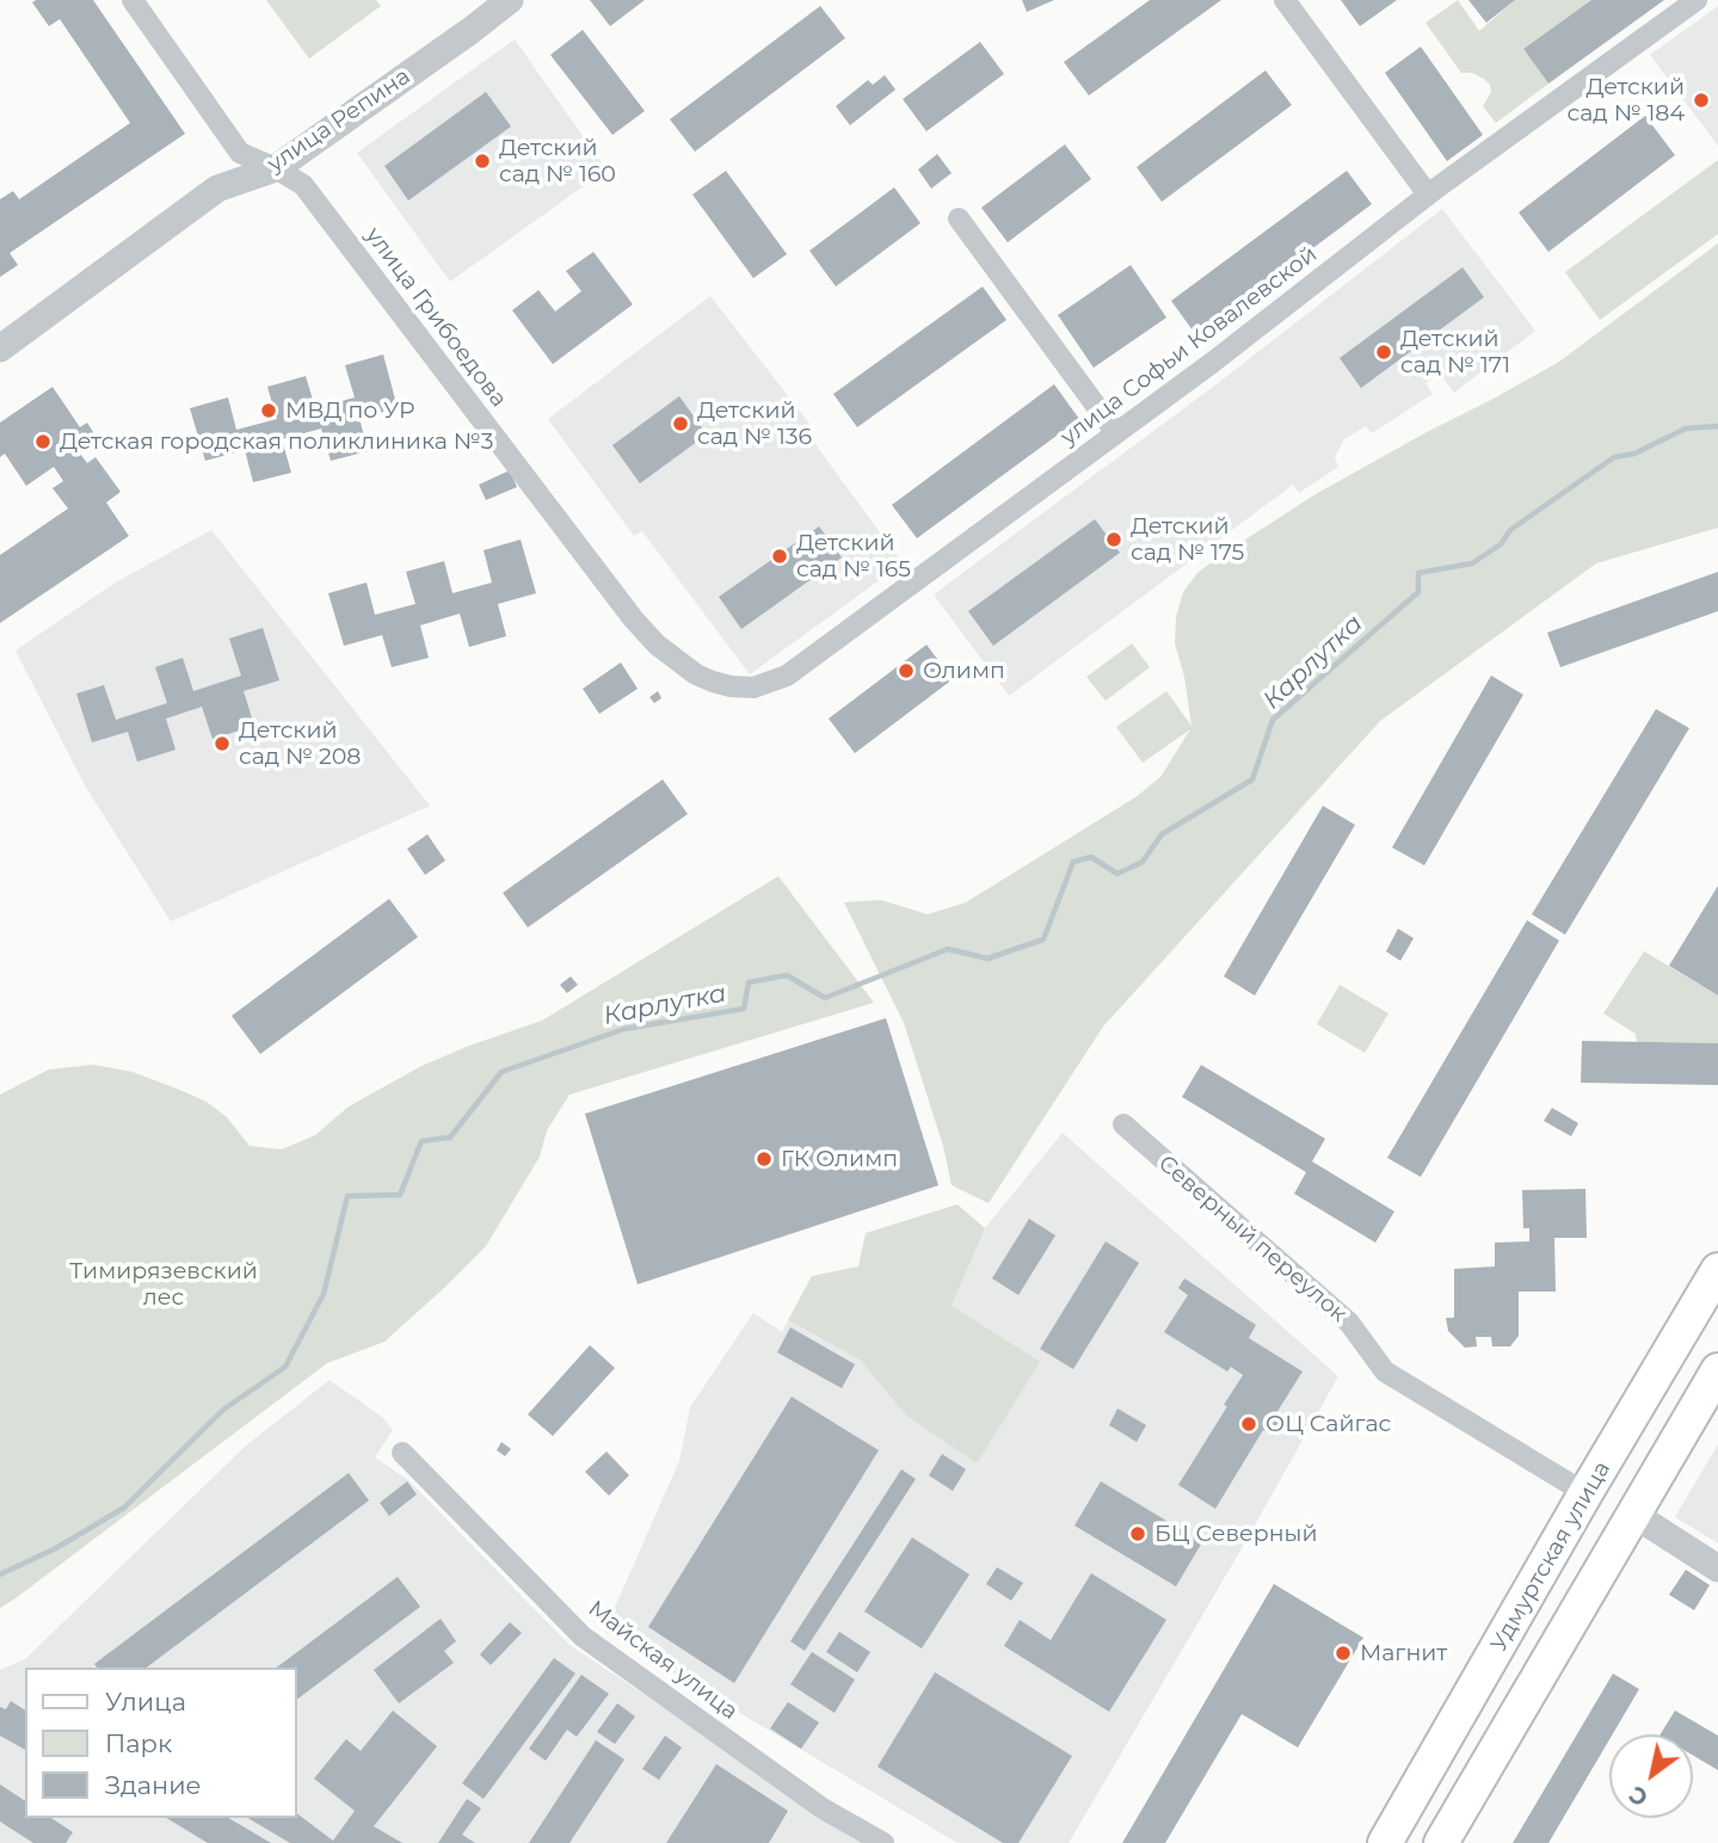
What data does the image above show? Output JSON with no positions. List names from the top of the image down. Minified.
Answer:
{"streets":{"main road":["Удмуртская улица"],"street":["улица Репина","улица Грибоедова","улица Софьи Ковалевской","Северный переулок","Майская улица"]},"crossings":[["улица Репина","улица Грибоедова"],["улица Грибоедова","улица Софьи Ковалевской"],["Северный переулок","Удмуртская улица"]],"water":["Карлутка"],"parks":["Тимирязевский лес"],"places":["Детский сад № 184","Детский сад № 160","Детский сад № 171","МВД по УР","Детский сад № 136","Детская городская поликлиника №3","Детский сад № 175","Детский сад № 165","Олимп","Детский сад № 208","ГК Олимп","ОЦ Сайгас","БЦ Северный","Магнит"],"legend":["Улица","Парк","Здание"],"north":"bottom left"}
